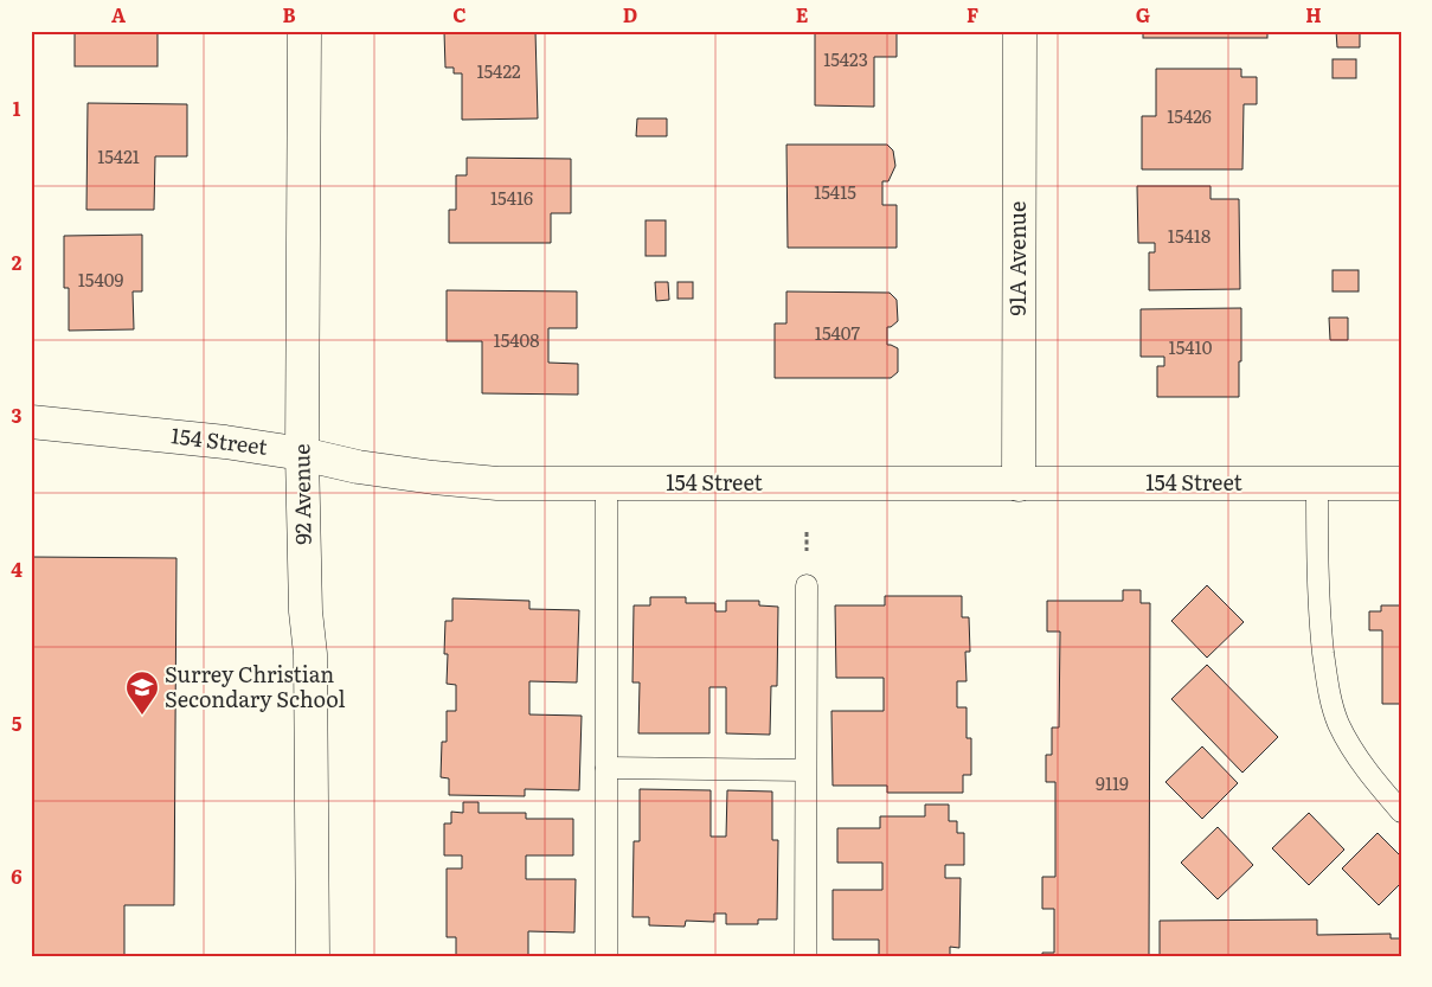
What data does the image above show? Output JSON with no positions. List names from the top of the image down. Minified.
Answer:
{"streets":{"street":["91A Avenue","154 Street","92 Avenue"]},"crossings":[["91A Avenue","154 Street"],["154 Street","92 Avenue"]],"places":{"school or university":["Surrey Christian Secondary School"]},"house_numbers":["15423","15422","15426","15421","15415","15416","15418","15409","15407","15408","15410","9119"],"grid":{"columns":["A","B","C","D","E","F","G","H"],"rows":["1","2","3","4","5","6"]}}
